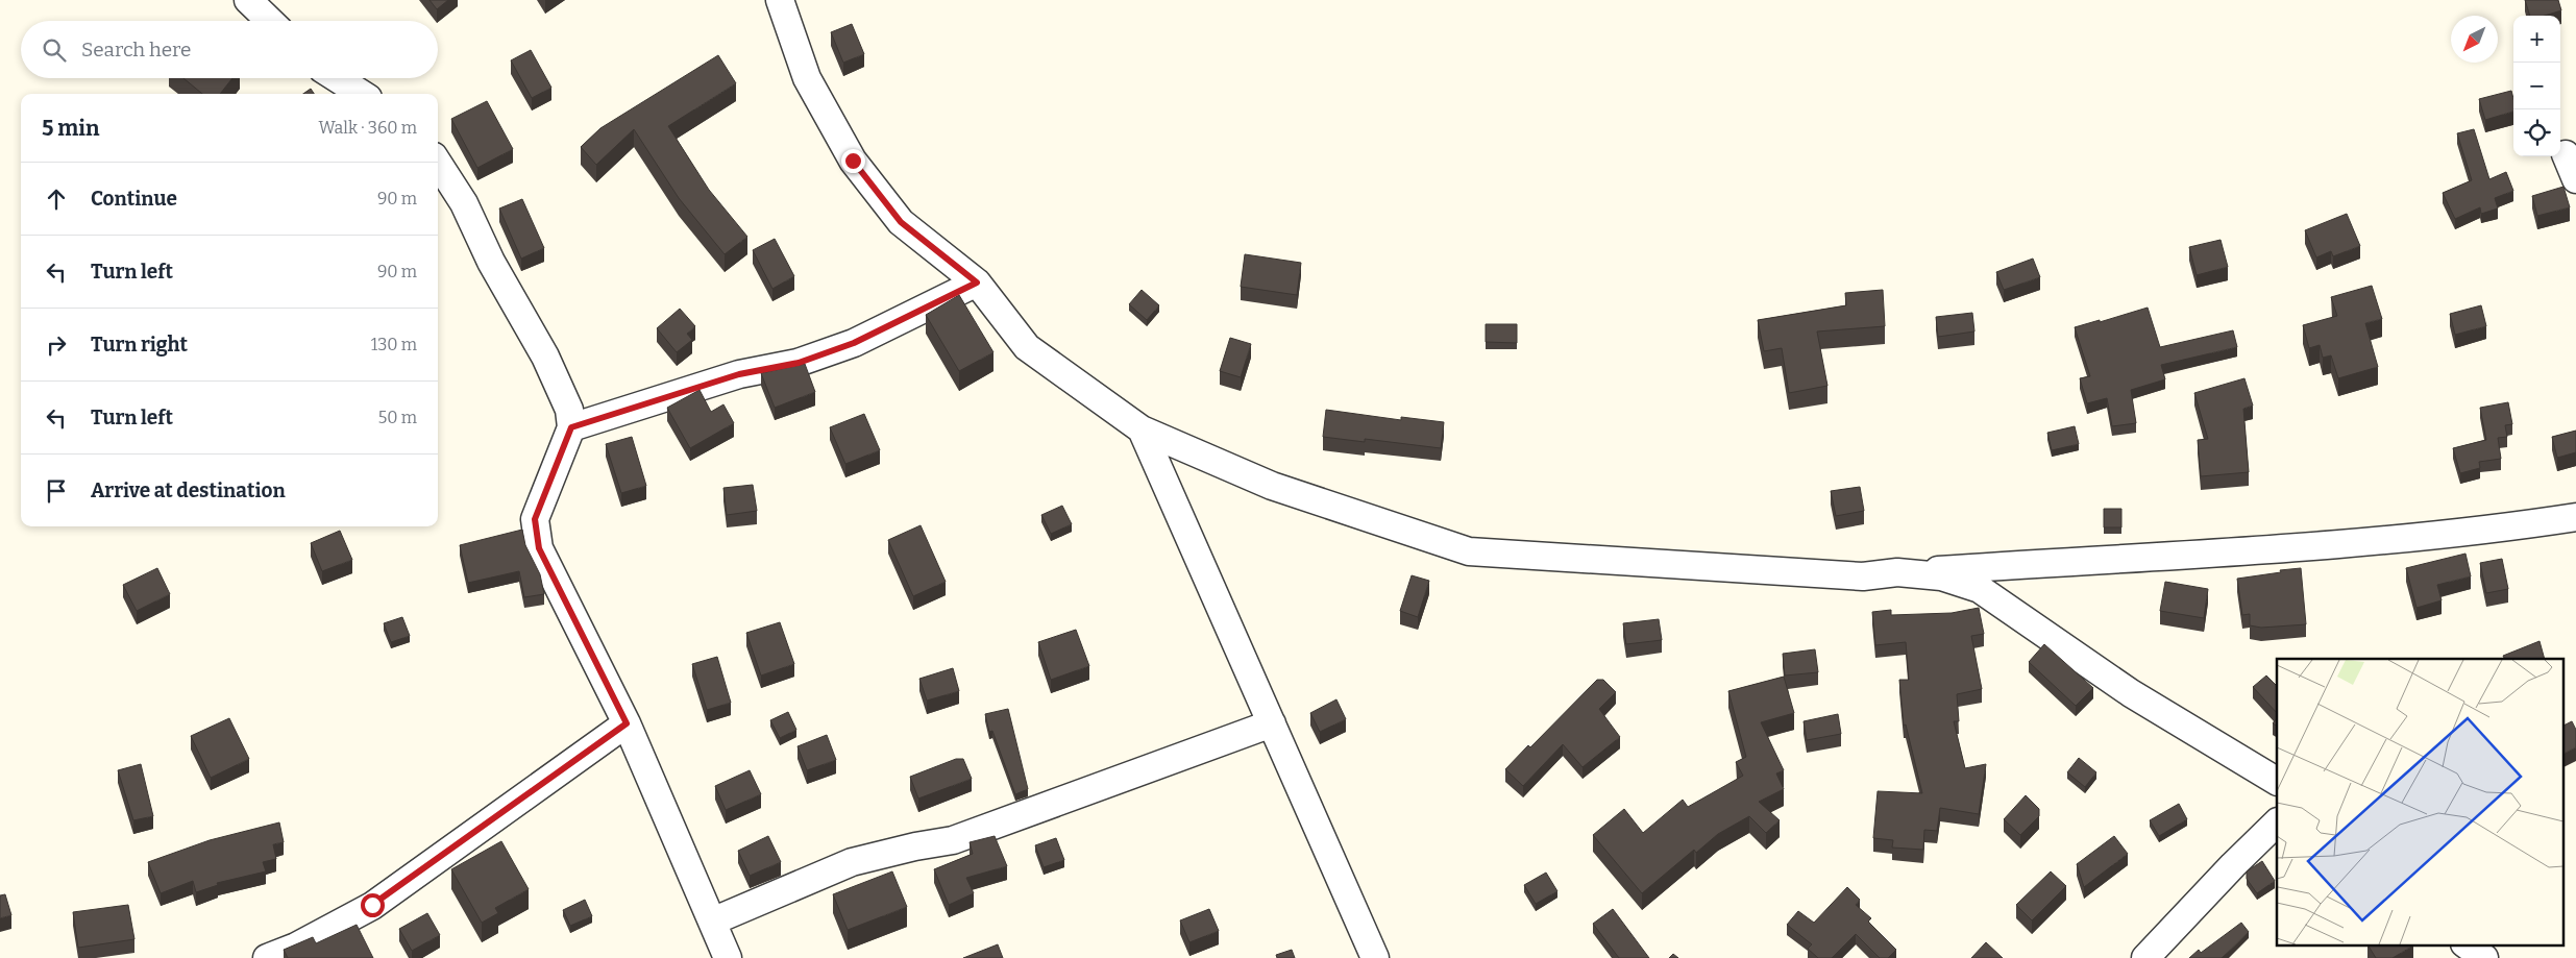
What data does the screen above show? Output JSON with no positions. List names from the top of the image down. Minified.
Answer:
{"north":"bottom left","page":{"map_buttons":["+","−"],"search":"Search here","heading":["5 min","Walk · 360 m"],"list":[["Continue","90 m"],["Turn left","90 m"],["Turn right","130 m"],["Turn left","50 m"],"Arrive at destination"]}}
